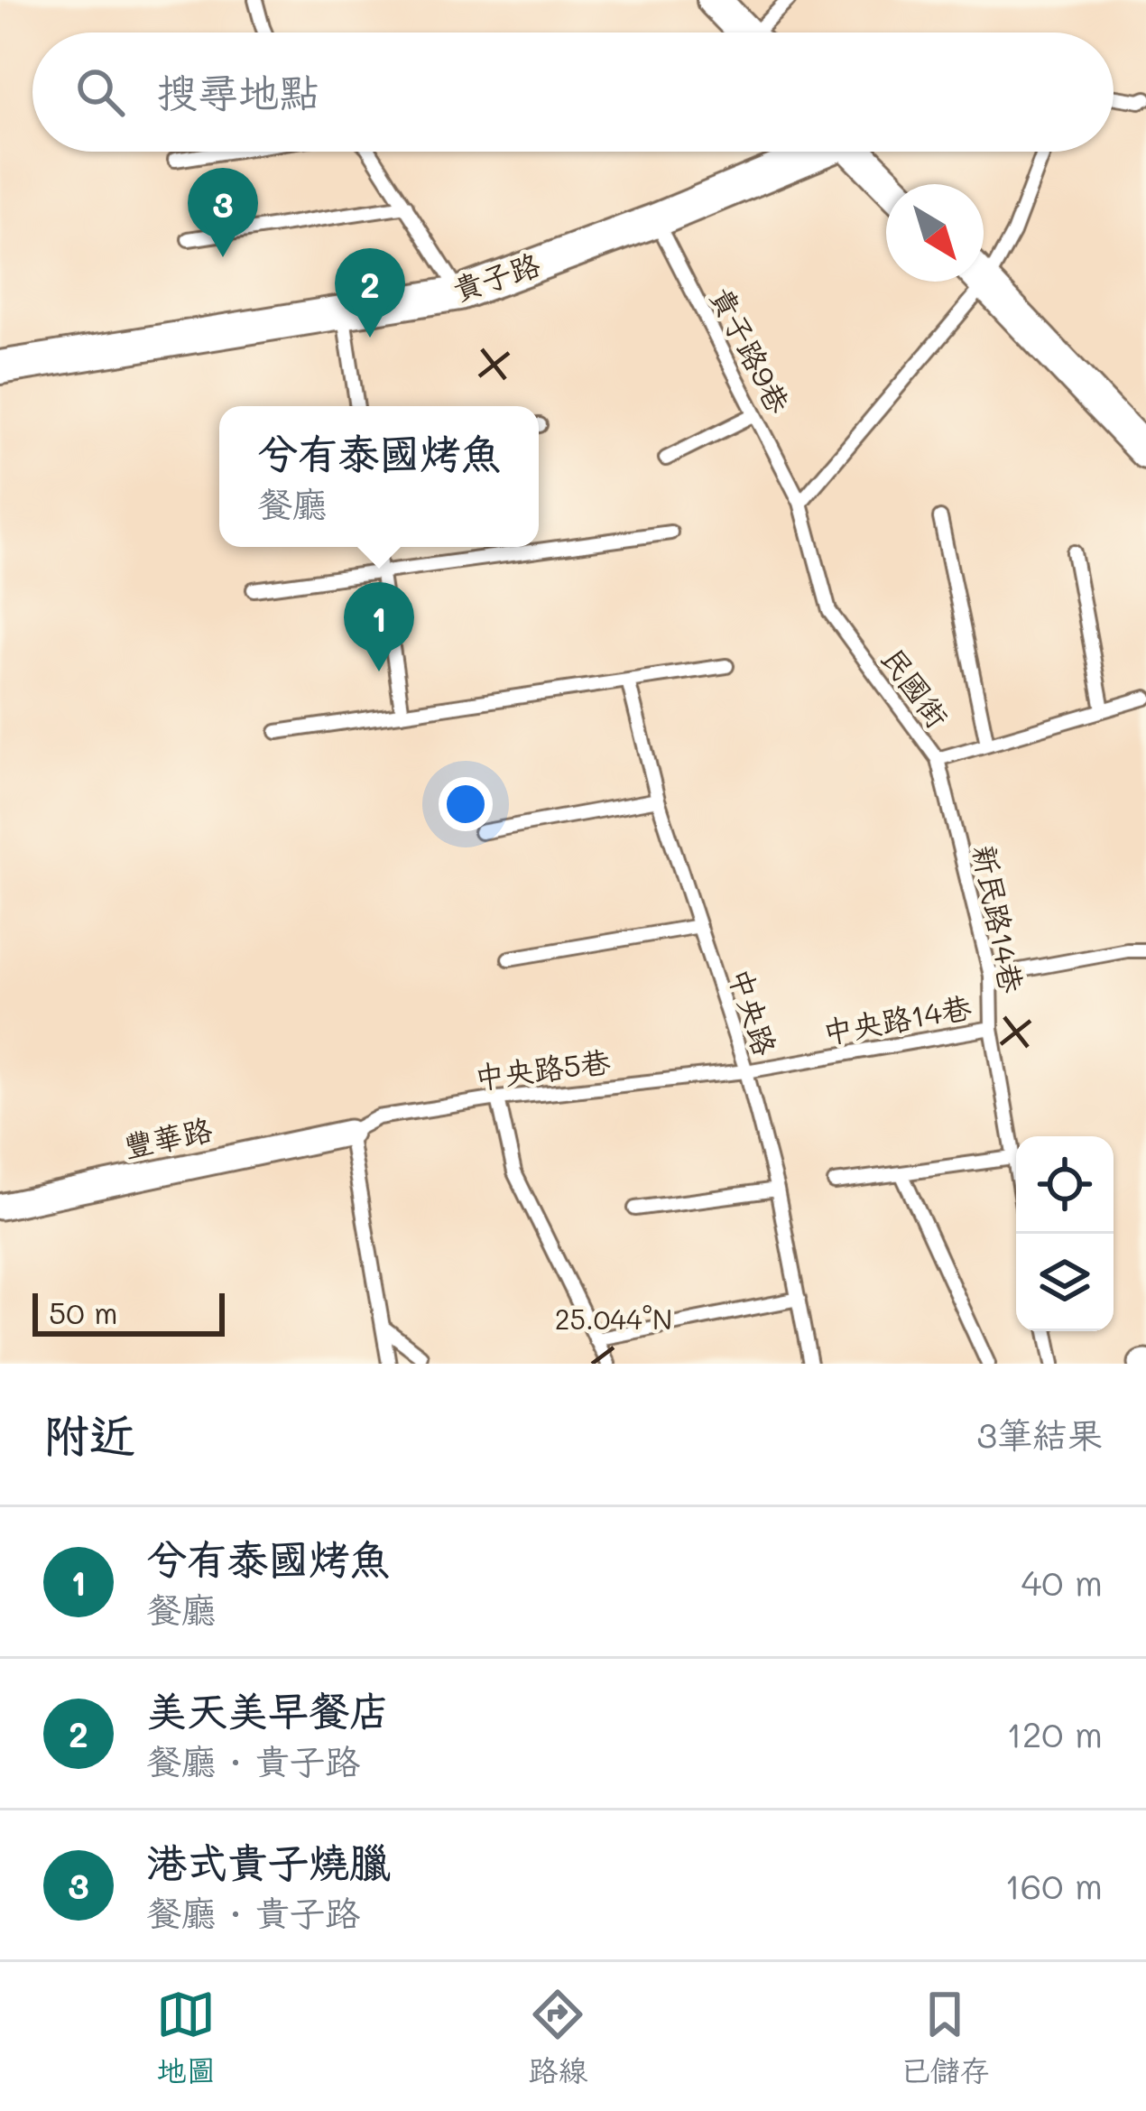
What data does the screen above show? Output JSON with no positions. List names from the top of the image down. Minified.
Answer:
{"streets":{"street":["貴子路","豐華路"],"lane":["貴子路9巷","民國街","新民路14巷","中央路","中央路14巷","中央路5巷"]},"crossings":[["貴子路","貴子路9巷"],["貴子路9巷","民國街"],["民國街","新民路14巷"],["新民路14巷","中央路14巷"],["中央路","中央路14巷"],["中央路","中央路5巷"],["中央路14巷","中央路5巷"],["中央路5巷","豐華路"]],"scale_bar":"50 m","north":"bottom right","page":{"search":"搜尋地點","pins":["3","2","1"],"popup":["兮有泰國烤魚","餐廳"],"scale":"50 m","heading":["附近","3筆結果"],"list":[{"mark":"1","name":"兮有泰國烤魚","note":"餐廳","value":"40 m"},{"mark":"2","name":"美天美早餐店","note":"餐廳 · 貴子路","value":"120 m"},{"mark":"3","name":"港式貴子燒臘","note":"餐廳 · 貴子路","value":"160 m"}],"nav":["地圖","路線","已儲存"]},"coordinates":["25.044°N"]}
